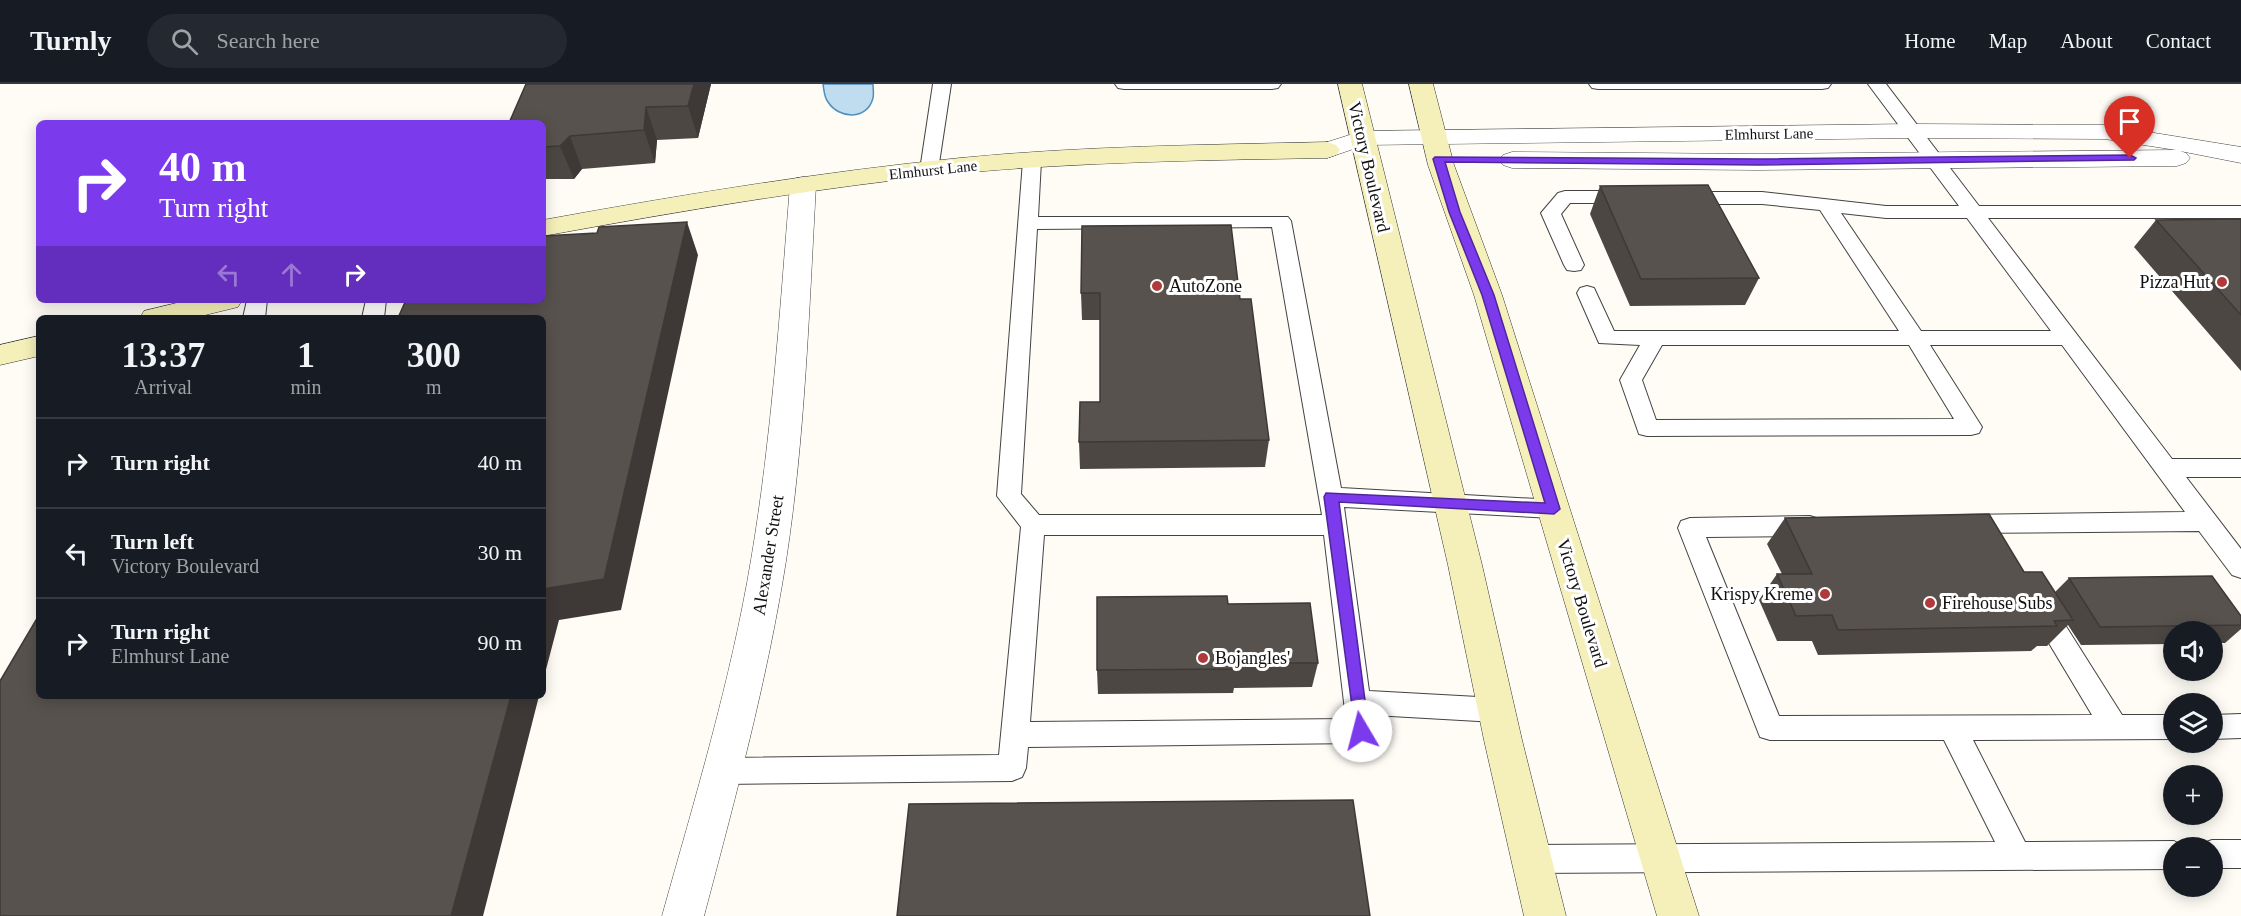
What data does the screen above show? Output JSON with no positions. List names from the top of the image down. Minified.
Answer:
{"streets":{"main road":["Elmhurst Lane","Victory Boulevard"],"street":["Alexander Street"]},"crossings":[["Elmhurst Lane","Victory Boulevard"],["Elmhurst Lane","Alexander Street"]],"places":["Pizza Hut","AutoZone","Krispy Kreme","Firehouse Subs","Bojangles'"],"page":{"header":"Turnly","search":"Search here","nav":["Home","Map","About","Contact"],"turn":["40 m","Turn right"],"eta":["13:37","Arrival","1","min","300","m"],"list":[{"name":"Turn right","value":"40 m"},{"name":"Turn left","note":"Victory Boulevard","value":"30 m"},{"name":"Turn right","note":"Elmhurst Lane","value":"90 m"}],"map_buttons":["+","−"]}}
